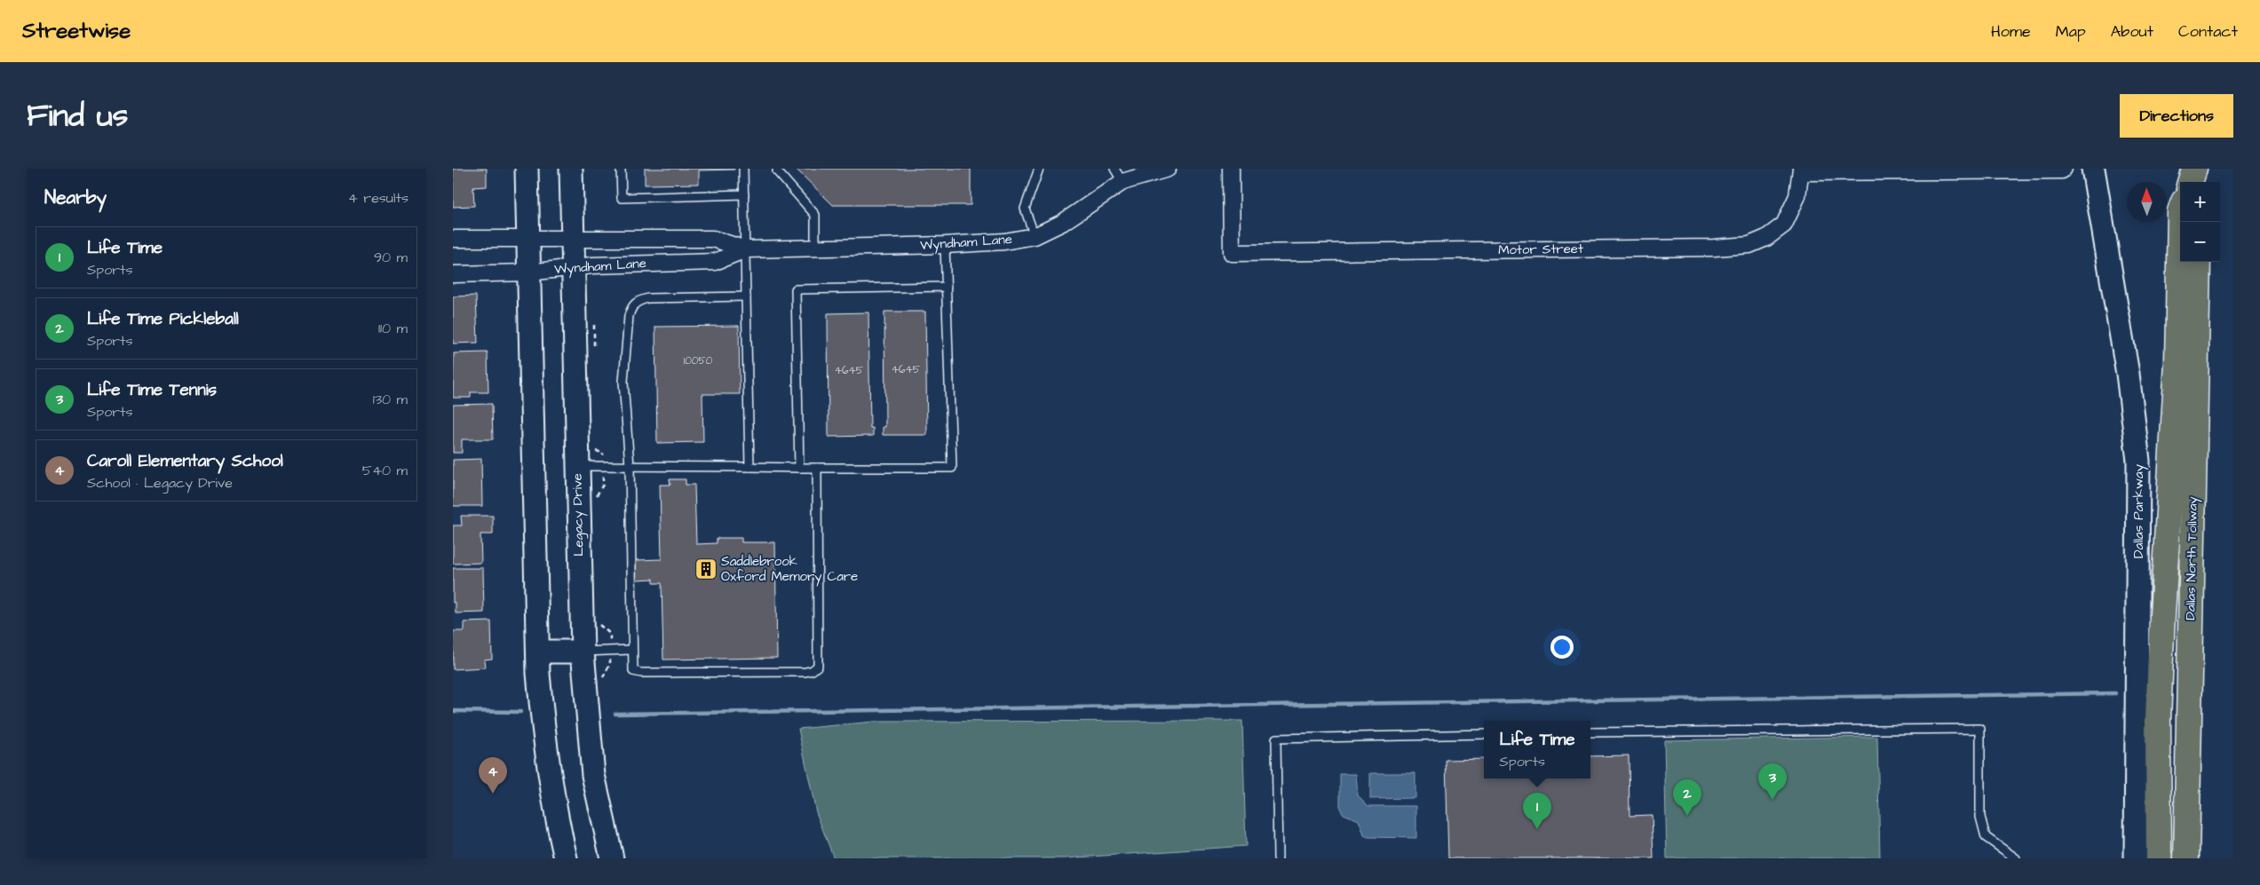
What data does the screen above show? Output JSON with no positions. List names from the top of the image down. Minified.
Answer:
{"streets":{"highway":["Dallas North Tollway"],"main road":["Dallas Parkway","Legacy Drive"],"street":["Wyndham Lane","Motor Street"]},"crossings":[["Wyndham Lane","Legacy Drive"]],"places":{"building":["Saddlebrook Oxford Memory Care"]},"house_numbers":["10050","4645","4645"],"north":"top","page":{"header":"Streetwise","nav":["Home","Map","About","Contact"],"title":"Find us","buttons":"Directions","heading":["Nearby","4 results"],"map_buttons":["+","−"],"list":[{"mark":"1","name":"Life Time","note":"Sports","value":"90 m"},{"mark":"2","name":"Life Time Pickleball","note":"Sports","value":"110 m"},{"mark":"3","name":"Life Time Tennis","note":"Sports","value":"130 m"},{"mark":"4","name":"Caroll Elementary School","note":"School · Legacy Drive","value":"540 m"}],"popup":["Life Time","Sports"],"pins":["4","3","2","1"]}}
